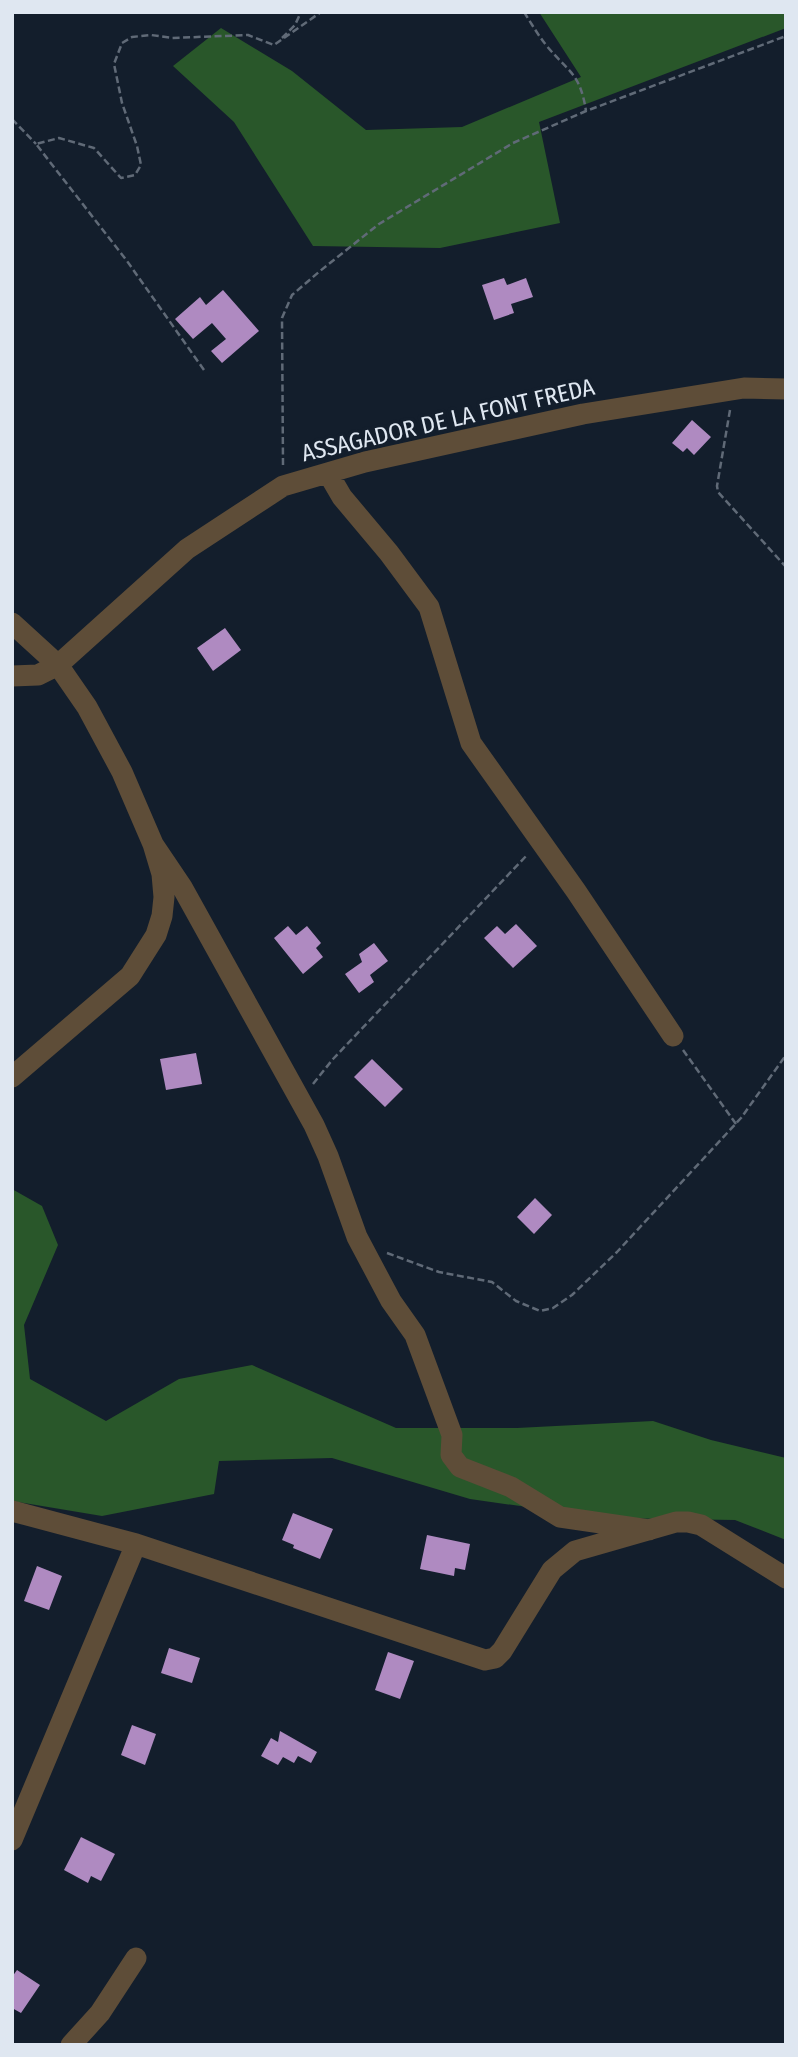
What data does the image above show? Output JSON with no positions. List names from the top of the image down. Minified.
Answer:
{"streets":{"street":["ASSAGADOR DE LA FONT FREDA"]}}
